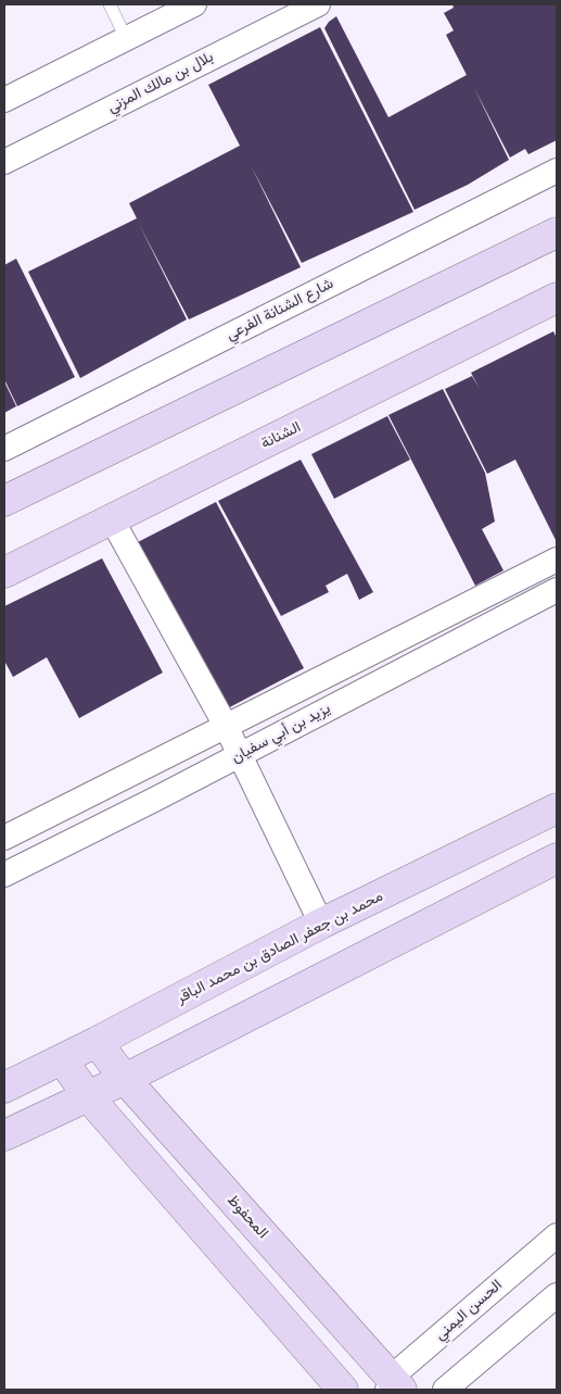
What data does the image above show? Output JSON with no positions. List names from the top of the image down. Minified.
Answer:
{"streets":{"street":["بلال بن مالك المزني","شارع الشنانة الفرعي","الشنانة","يزيد بن أبي سفيان","محمد بن جعفر الصادق بن محمد الباقر","المحفوظ","الحسن اليمني"]},"crossings":[["محمد بن جعفر الصادق بن محمد الباقر","المحفوظ"],["المحفوظ","الحسن اليمني"]]}
